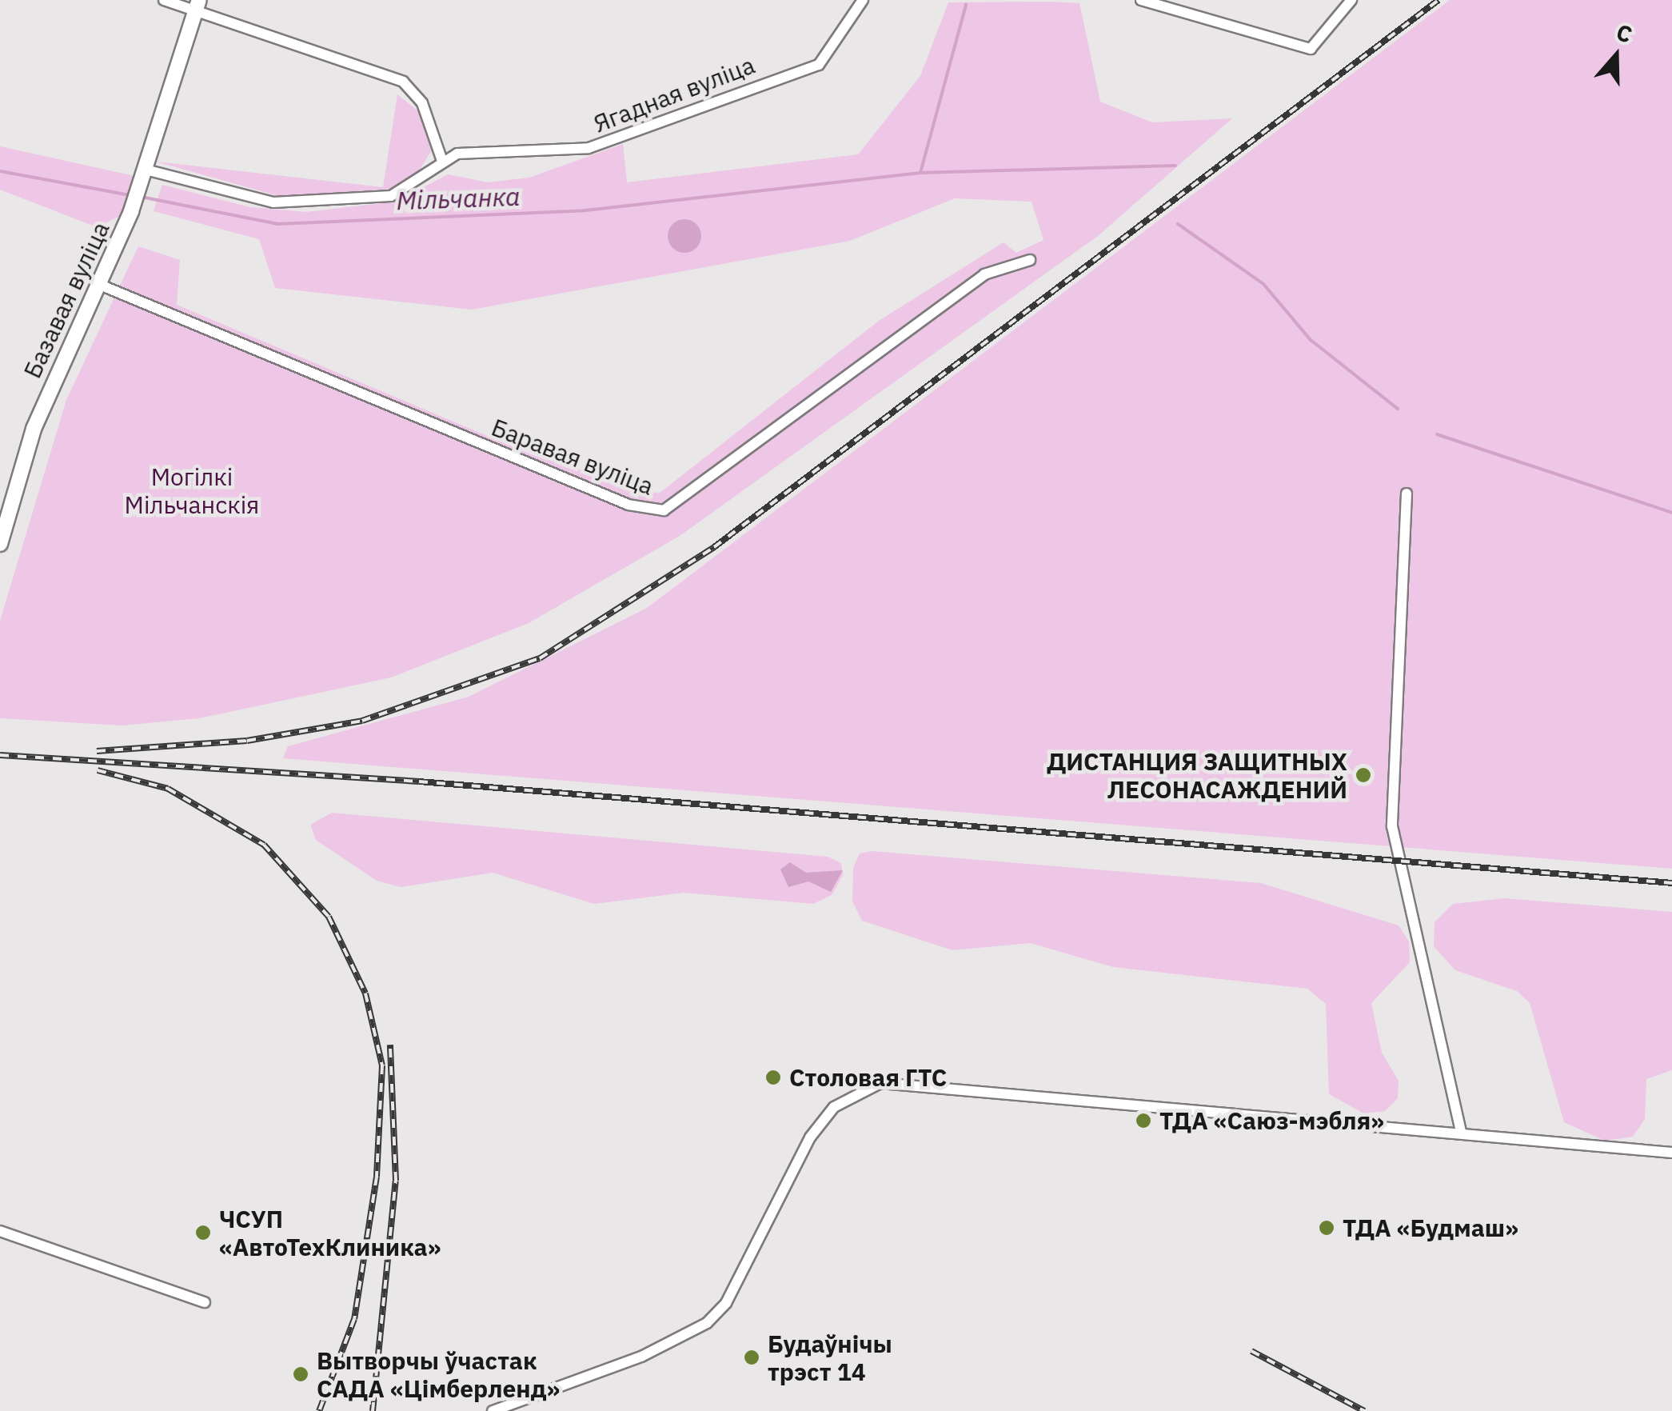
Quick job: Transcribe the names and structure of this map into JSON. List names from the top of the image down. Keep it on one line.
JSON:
{"streets":{"street":["Ягадная вуліца","Базавая вуліца","Баравая вуліца"]},"crossings":[["Ягадная вуліца","Базавая вуліца"],["Базавая вуліца","Баравая вуліца"]],"water":["Мільчанка"],"parks":["Могілкі Мільчанскія"],"places":["ДИСТАНЦИЯ ЗАЩИТНЫХ ЛЕСОНАСАЖДЕНИЙ","Столовая ГТС","ТДА «Саюз-мэбля»","ТДА «Будмаш»","ЧСУП «АвтоТехКлиника»","Будаўнічы трэст 14","Вытворчы ўчастак САДА «Цімберленд»"],"north":"top"}
